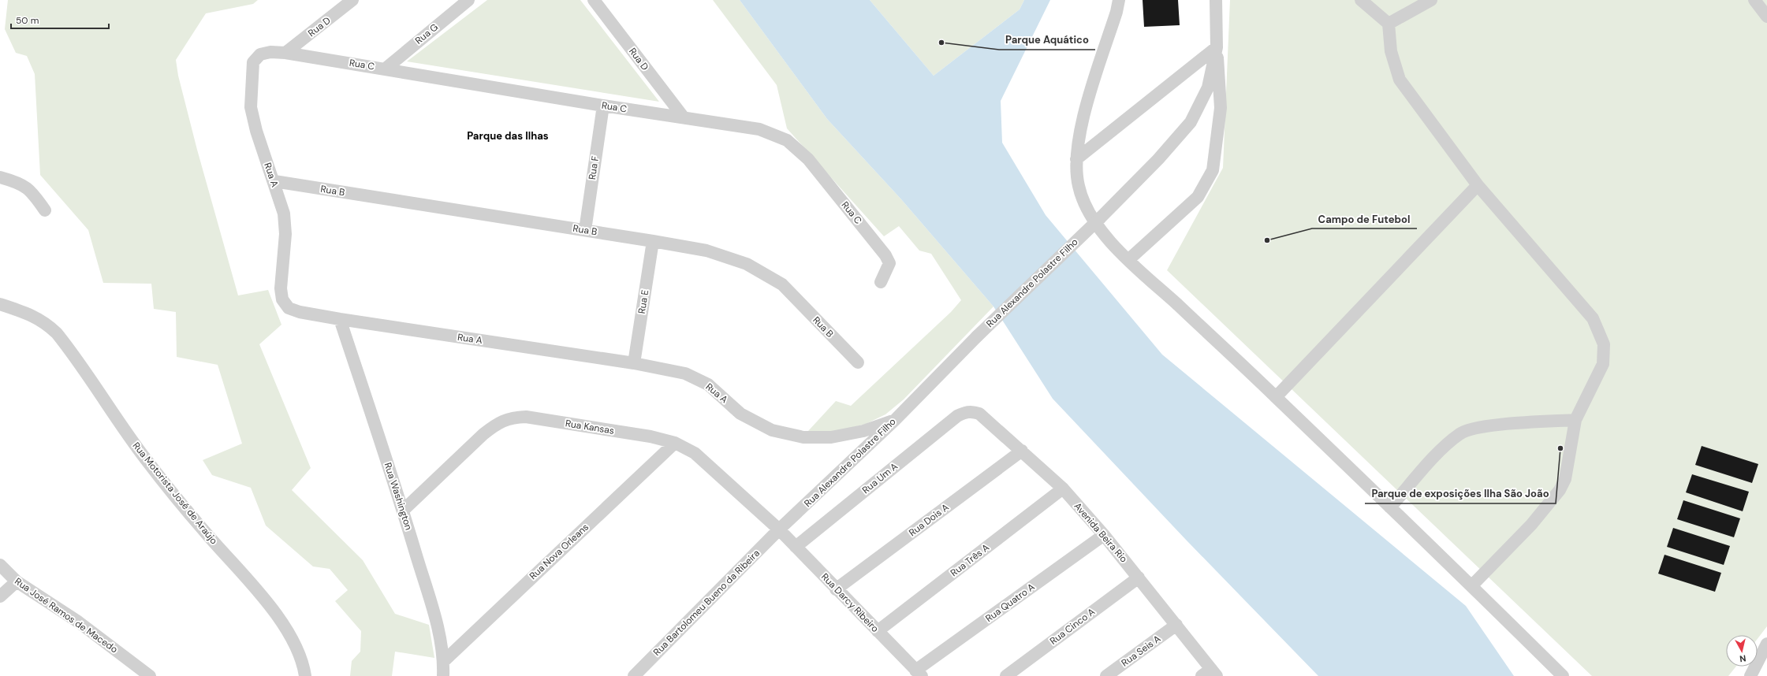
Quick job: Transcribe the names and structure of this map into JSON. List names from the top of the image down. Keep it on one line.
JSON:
{"streets":{"street":["Rua D","Rua G","Rua C","Rua F","Rua A","Rua B","Rua Alexandre Polastre Filho","Rua E","Rua Kansas","Rua Um A","Rua Motorista José de Araújo","Rua Washington","Rua Dois A","Avenida Beira Rio","Rua Nova Orleans","Rua Três A","Rua Bartolomeu Bueno da Ribeira","Rua Darcy Ribeiro","Rua Quatro A","Rua José Ramos de Macedo","Rua Cinco A","Rua Seis A"]},"crossings":[["Rua D","Rua C"],["Rua G","Rua C"],["Rua C","Rua F"],["Rua C","Rua A"],["Rua F","Rua B"],["Rua A","Rua B"],["Rua A","Rua Alexandre Polastre Filho"],["Rua A","Rua E"],["Rua A","Rua Washington"],["Rua B","Rua E"],["Rua Alexandre Polastre Filho","Rua Kansas"],["Rua Alexandre Polastre Filho","Rua Bartolomeu Bueno da Ribeira"],["Rua Alexandre Polastre Filho","Rua Darcy Ribeiro"],["Rua Kansas","Rua Washington"],["Rua Kansas","Rua Nova Orleans"],["Rua Kansas","Rua Bartolomeu Bueno da Ribeira"],["Rua Kansas","Rua Darcy Ribeiro"],["Rua Um A","Avenida Beira Rio"],["Rua Um A","Rua Darcy Ribeiro"],["Rua Washington","Rua Nova Orleans"],["Rua Dois A","Avenida Beira Rio"],["Rua Dois A","Rua Darcy Ribeiro"],["Avenida Beira Rio","Rua Três A"],["Avenida Beira Rio","Rua Quatro A"],["Avenida Beira Rio","Rua Cinco A"],["Avenida Beira Rio","Rua Seis A"],["Rua Três A","Rua Darcy Ribeiro"],["Rua Bartolomeu Bueno da Ribeira","Rua Darcy Ribeiro"],["Rua Darcy Ribeiro","Rua Quatro A"]],"districts":["Parque das Ilhas"],"places":["Parque Aquático","Campo de Futebol","Parque de exposições Ilha São João"],"scale_bar":"50 m","north":"bottom"}
